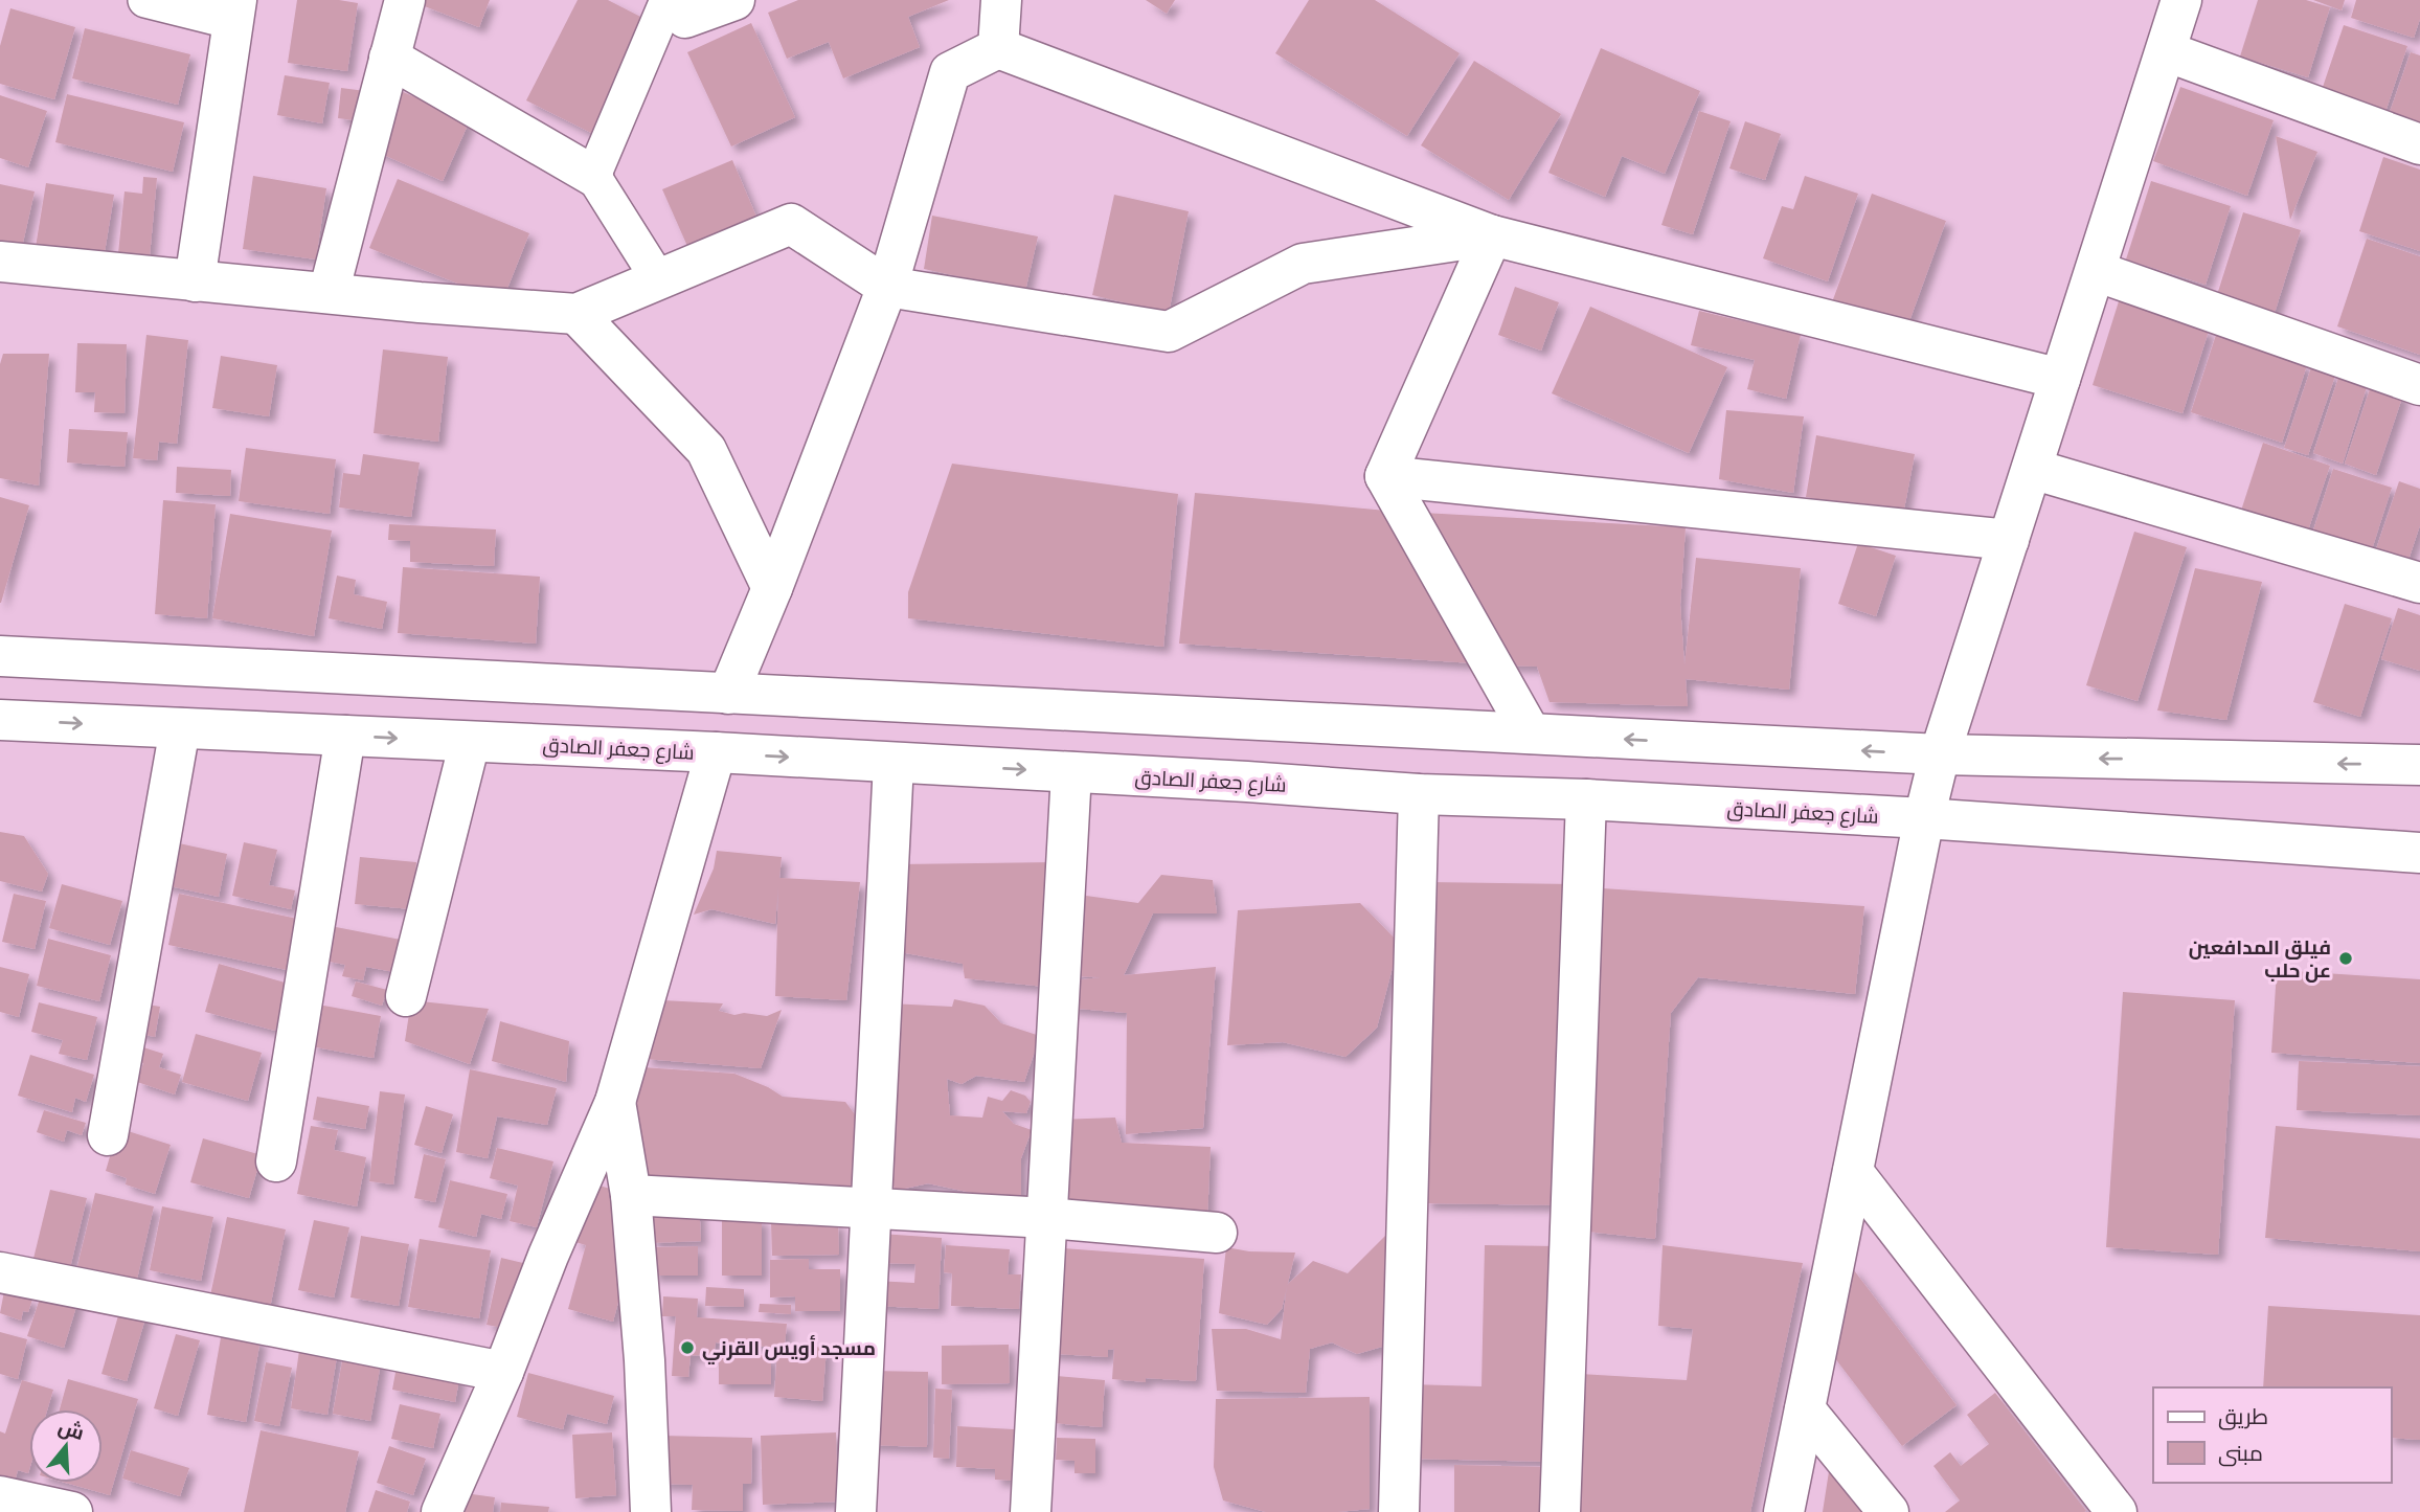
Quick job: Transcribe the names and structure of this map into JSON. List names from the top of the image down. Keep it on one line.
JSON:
{"streets":{"street":["شارع جعفر الصادق"]},"places":["فيلق المدافعين عن حلب","مسجد أويس القرني"],"legend":["طريق","مبنى"],"north":"top"}
